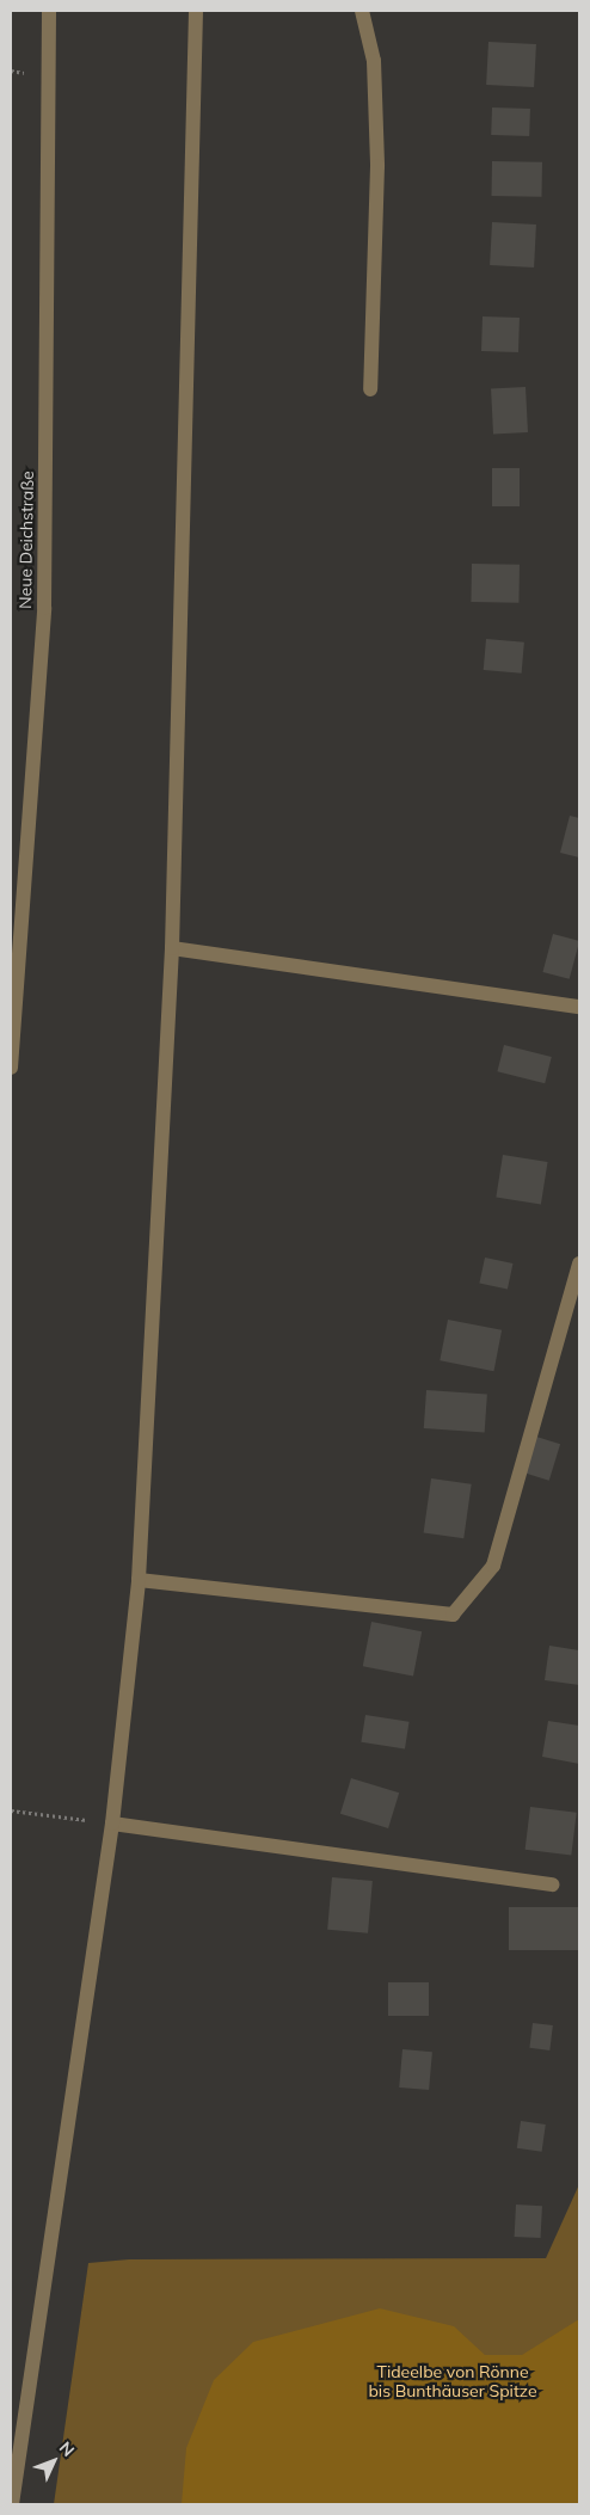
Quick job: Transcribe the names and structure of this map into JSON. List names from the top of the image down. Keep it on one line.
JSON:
{"streets":{"street":["Neue Deichstraße"]},"parks":["Tideelbe von Rönne bis Bunthäuser Spitze"],"north":"top right"}
